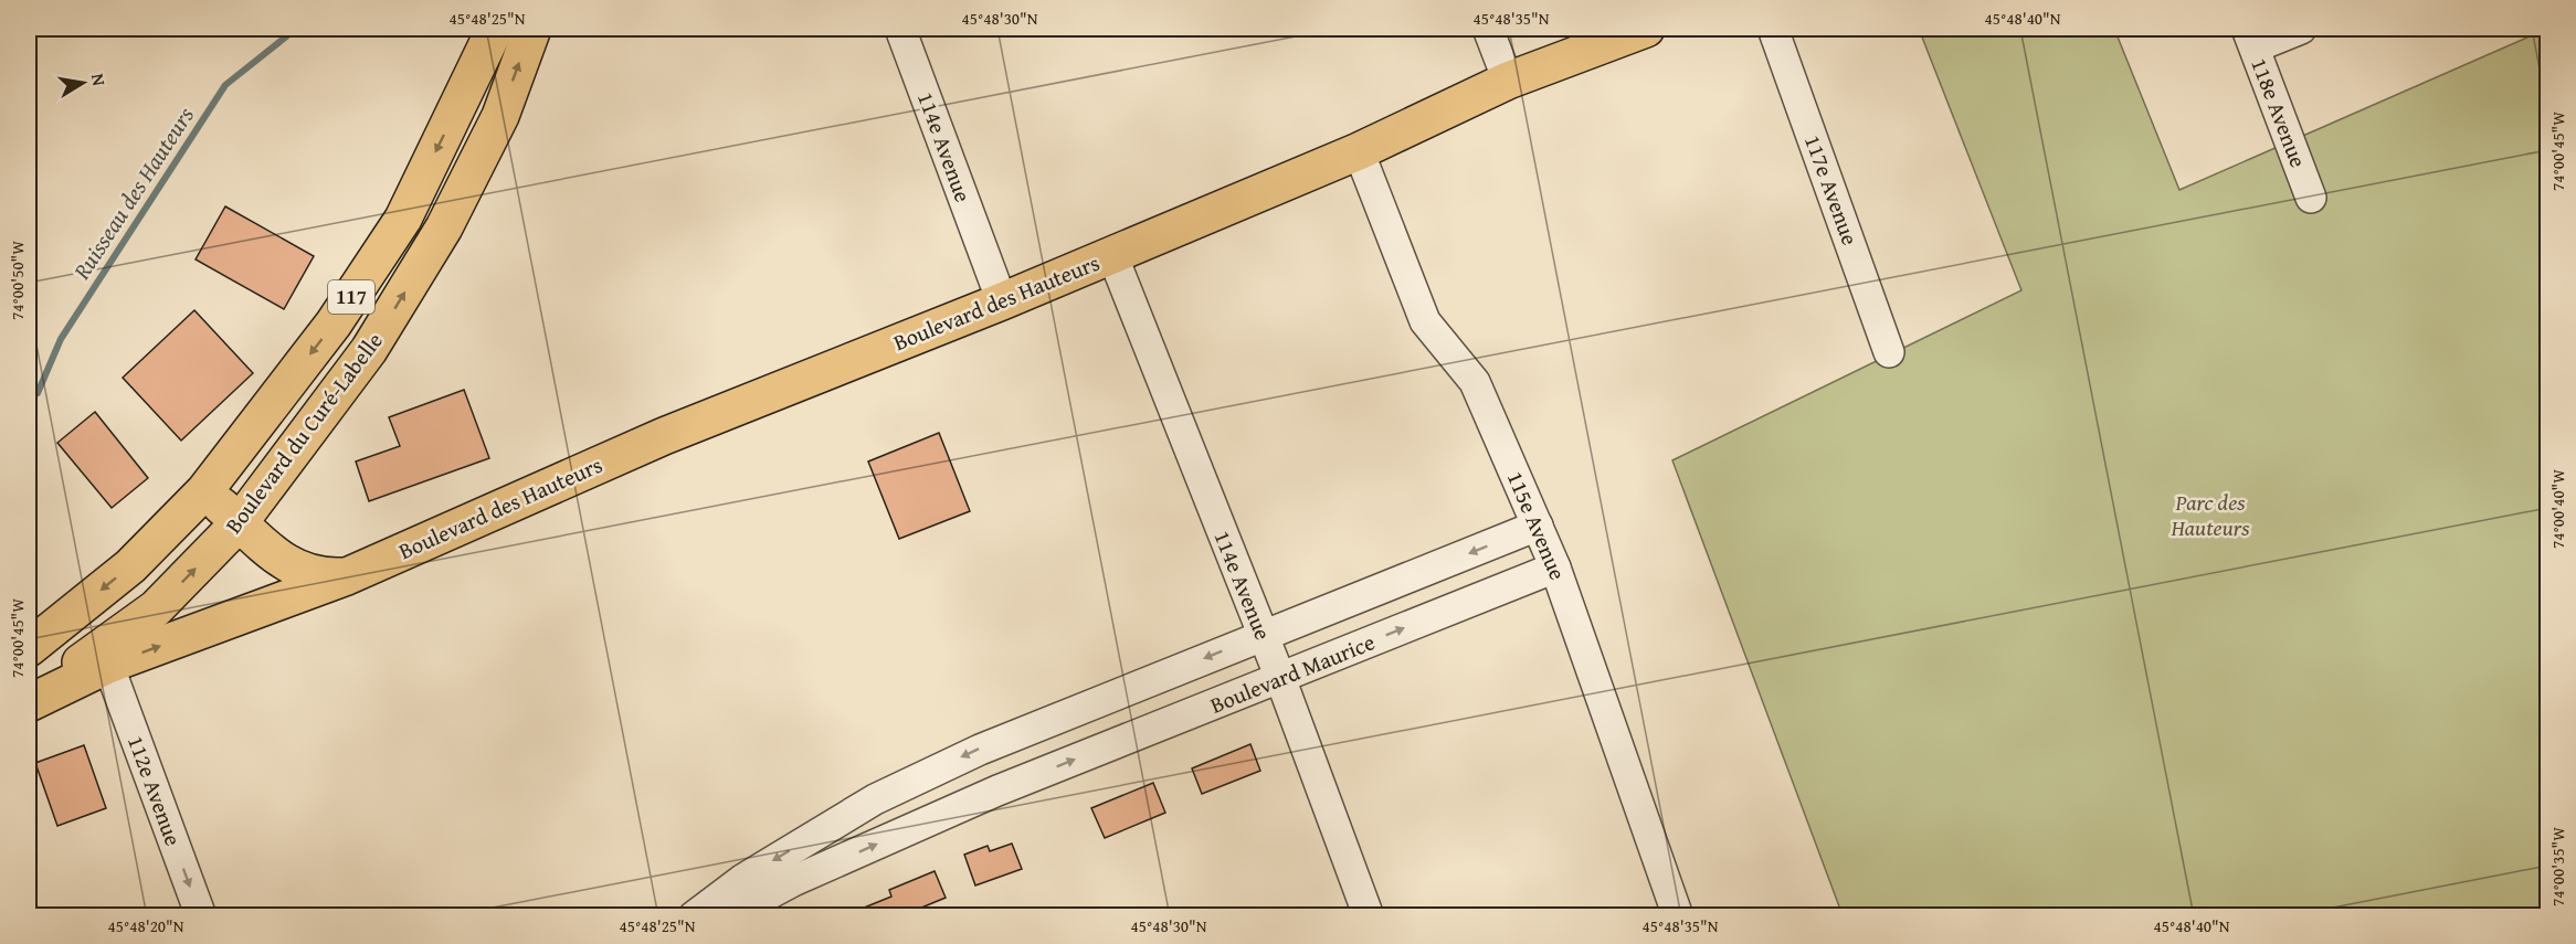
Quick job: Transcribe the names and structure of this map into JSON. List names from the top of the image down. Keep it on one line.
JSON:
{"streets":{"main road":["117","Boulevard des Hauteurs","Boulevard du Curé-Labelle"],"street":["118e Avenue","114e Avenue","117e Avenue","115e Avenue","Boulevard Maurice","112e Avenue"]},"crossings":[["114e Avenue","Boulevard des Hauteurs"],["114e Avenue","Boulevard Maurice"],["Boulevard des Hauteurs","Boulevard du Curé-Labelle"],["Boulevard des Hauteurs","115e Avenue"],["Boulevard des Hauteurs","112e Avenue"],["115e Avenue","Boulevard Maurice"]],"one_way":["112e Avenue"],"water":["Ruisseau des Hauteurs"],"parks":["Parc des Hauteurs"],"north":"right","coordinates":["45°48'25\"N","45°48'30\"N","45°48'35\"N","45°48'40\"N","74°00'45\"W","74°00'50\"W","74°00'40\"W","74°00'35\"W","45°48'20\"N"]}
